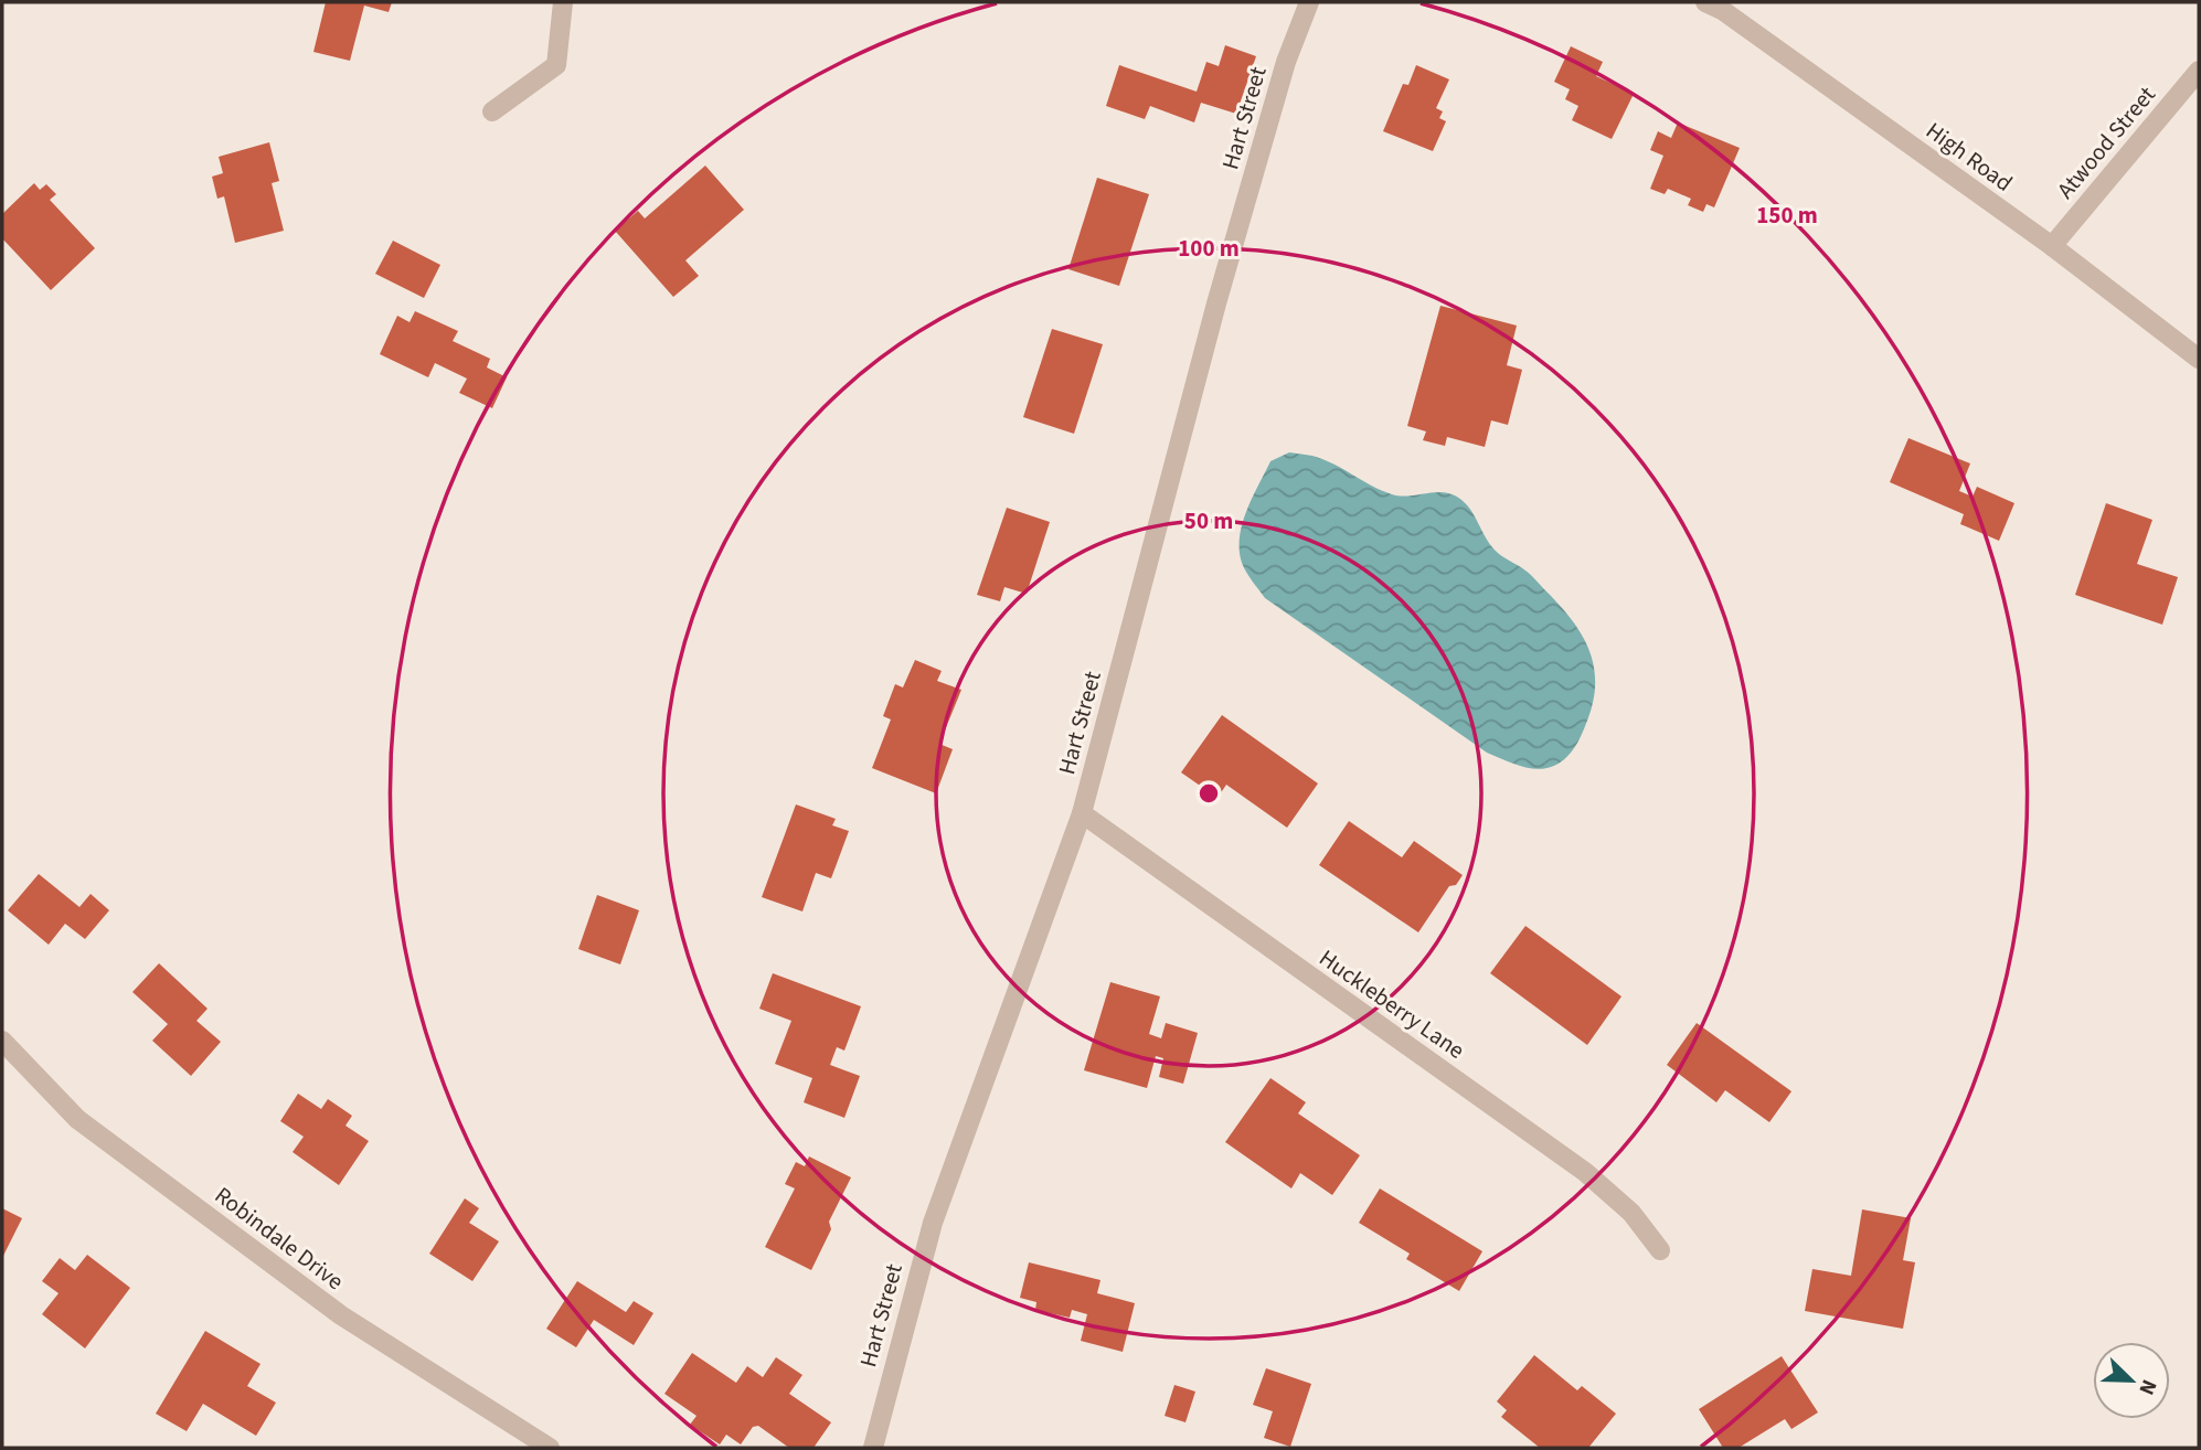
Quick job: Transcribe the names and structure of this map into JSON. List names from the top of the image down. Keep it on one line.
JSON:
{"streets":{"street":["Hart Street","Atwood Street","High Road","Huckleberry Lane","Robindale Drive"]},"crossings":[["Hart Street","Huckleberry Lane"],["Atwood Street","High Road"]],"north":"bottom right","rings":["150 m","100 m","50 m"]}
